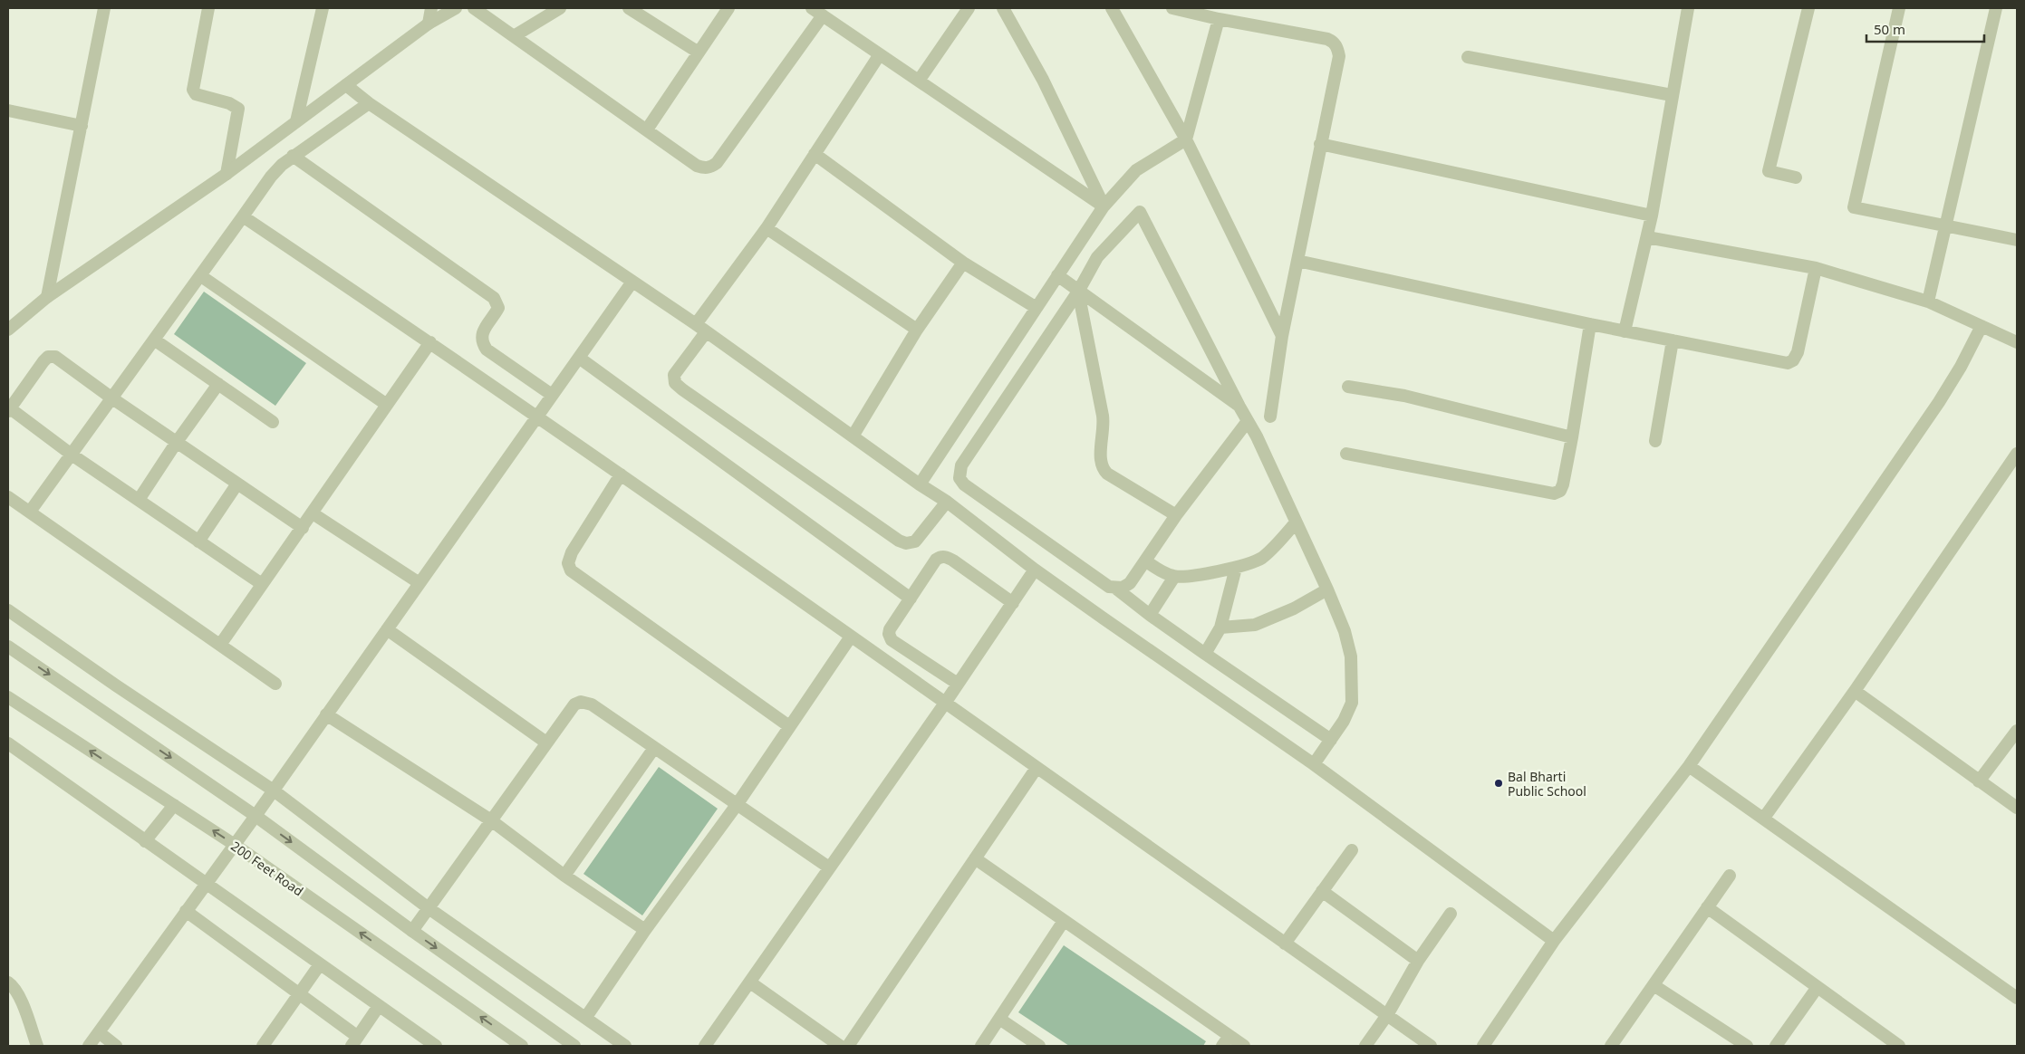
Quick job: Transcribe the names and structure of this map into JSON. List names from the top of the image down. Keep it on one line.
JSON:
{"streets":{"street":["200 Feet Road"]},"places":["Bal Bharti Public School"],"scale_bar":"50 m"}
